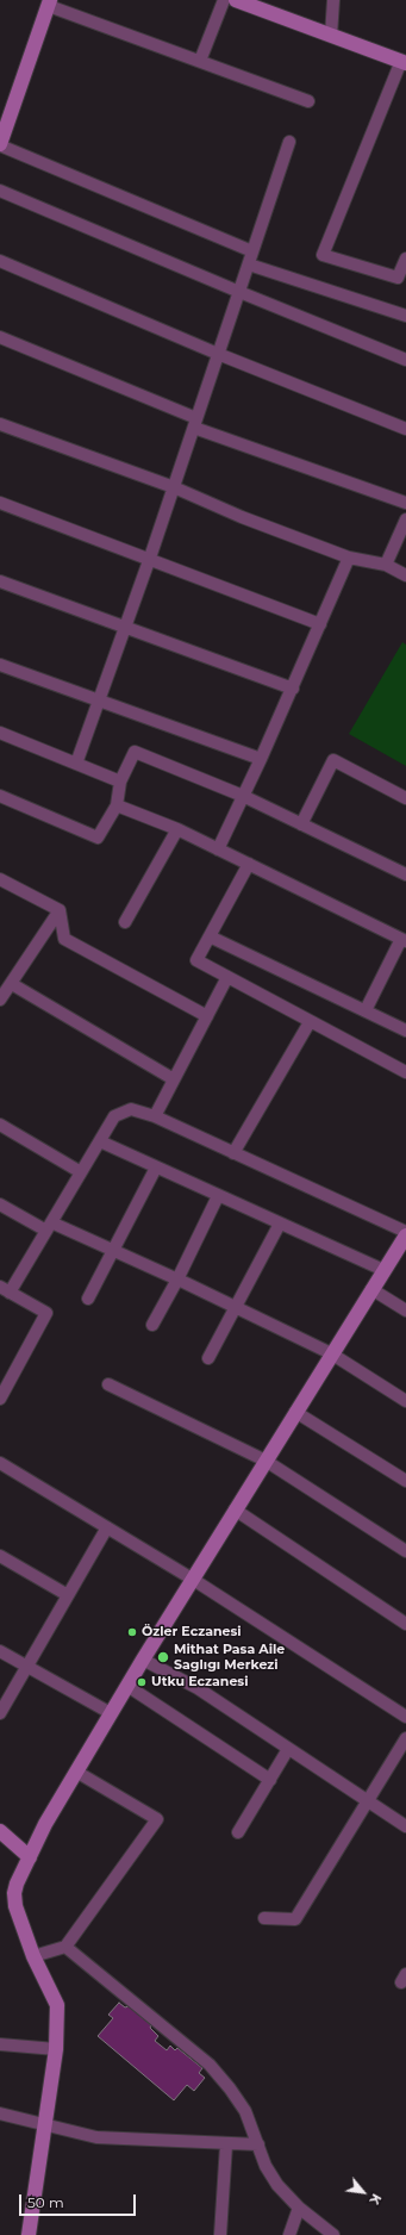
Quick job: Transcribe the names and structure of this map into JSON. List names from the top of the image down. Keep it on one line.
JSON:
{"places":["Özler Eczanesi","Mithat Pasa Aile Saglıgı Merkezi","Utku Eczanesi"],"scale_bar":"50 m","north":"bottom right"}
